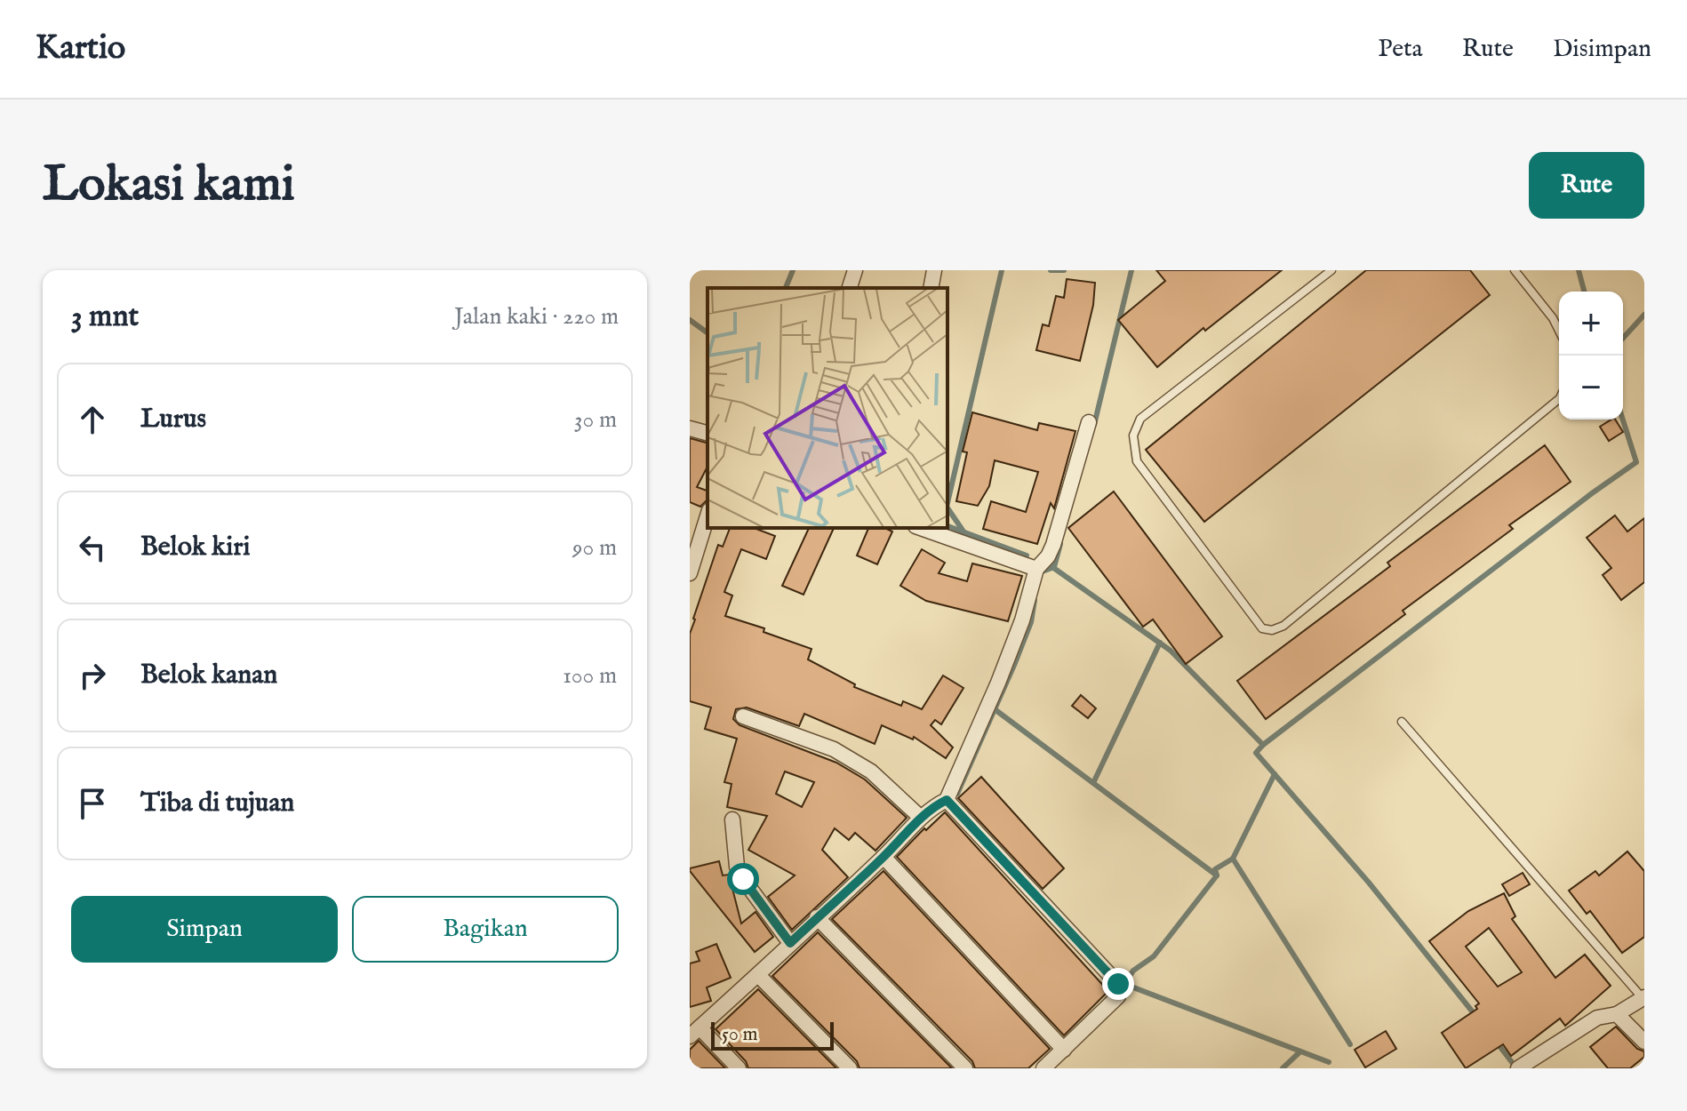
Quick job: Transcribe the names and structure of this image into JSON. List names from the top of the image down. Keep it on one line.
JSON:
{"scale_bar":"50 m","page":{"header":"Kartio","nav":["Peta","Rute","Disimpan"],"buttons":["Rute",["Simpan","Bagikan"]],"title":"Lokasi kami","heading":["3 mnt","Jalan kaki · 220 m"],"map_buttons":["+","−"],"list":[["Lurus","30 m"],["Belok kiri","90 m"],["Belok kanan","100 m"],"Tiba di tujuan"],"scale":"50 m"}}
